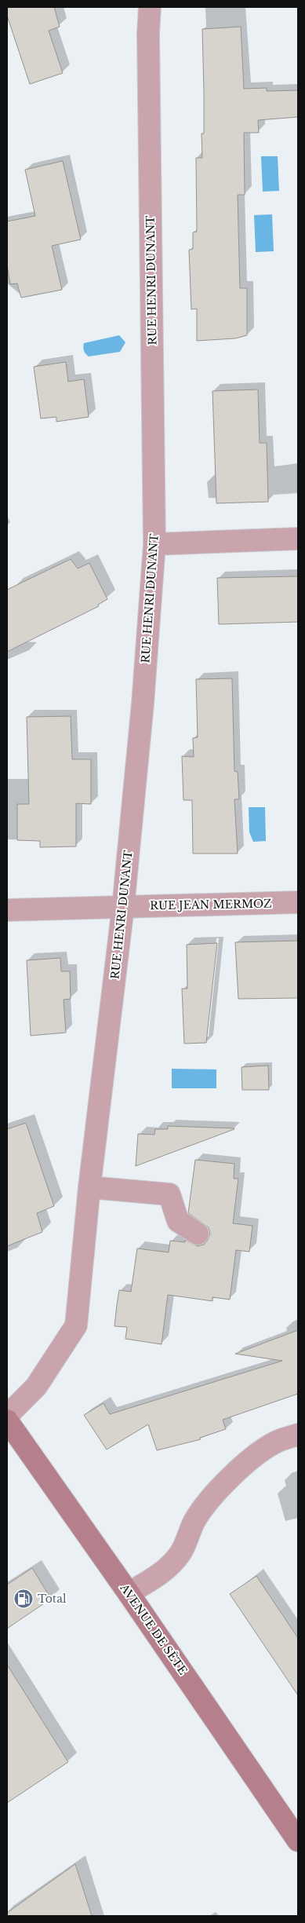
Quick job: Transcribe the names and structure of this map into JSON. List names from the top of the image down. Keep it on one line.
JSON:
{"streets":{"main road":["AVENUE DE SÈTE"],"street":["RUE HENRI DUNANT","RUE JEAN MERMOZ"]},"crossings":[["RUE HENRI DUNANT","RUE JEAN MERMOZ"]],"places":{"fuel station":["Total"]}}
